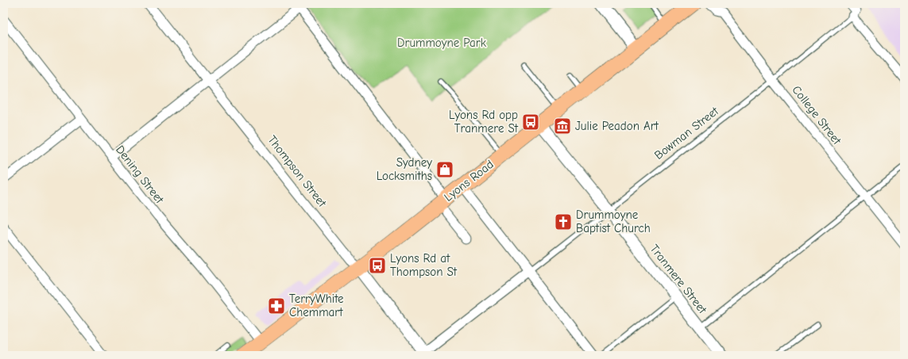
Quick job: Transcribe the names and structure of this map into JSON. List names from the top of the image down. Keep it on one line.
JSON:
{"streets":{"main road":["Lyons Road"],"street":["College Street","Bowman Street","Thompson Street","Dening Street","Tranmere Street"]},"crossings":[["College Street","Bowman Street"],["Bowman Street","Thompson Street"],["Bowman Street","Tranmere Street"],["Thompson Street","Lyons Road"],["Dening Street","Lyons Road"],["Lyons Road","Tranmere Street"]],"parks":["Drummoyne Park"],"places":{"bus stop":["Lyons Rd opp Tranmere St","Lyons Rd at Thompson St"],"museum":["Julie Peadon Art"],"shop":["Sydney Locksmiths"],"church":["Drummoyne Baptist Church"],"pharmacy":["TerryWhite Chemmart"]}}
